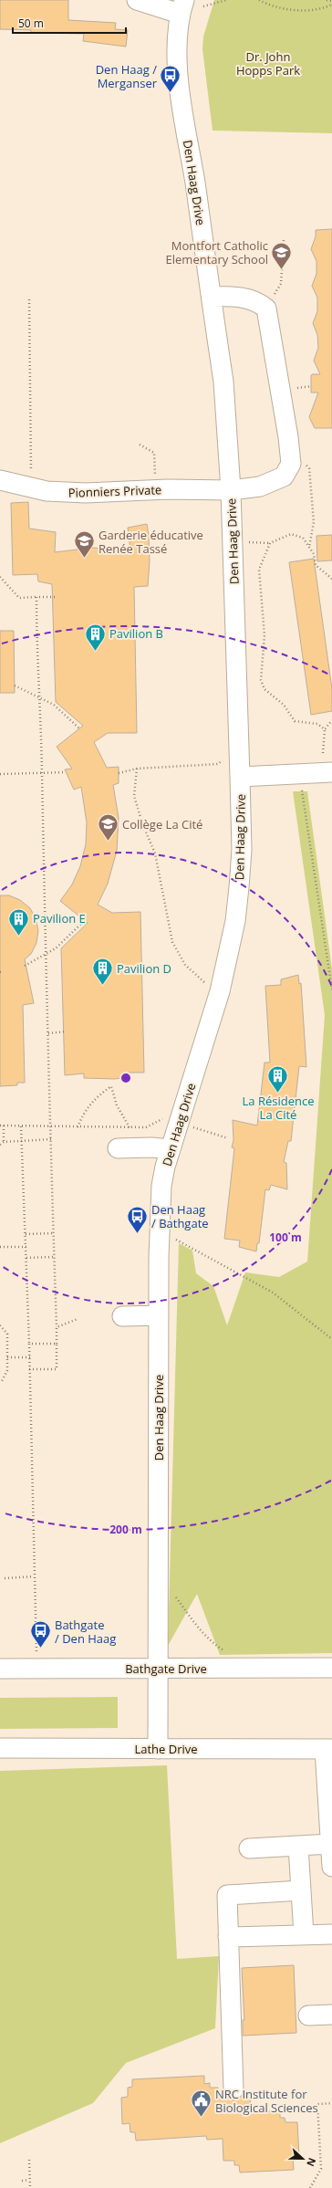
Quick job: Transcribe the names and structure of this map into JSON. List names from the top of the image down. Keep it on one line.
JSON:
{"streets":{"street":["Den Haag Drive","Pionniers Private","Bathgate Drive","Lathe Drive"]},"crossings":[["Den Haag Drive","Pionniers Private"],["Den Haag Drive","Bathgate Drive"],["Den Haag Drive","Lathe Drive"]],"parks":["Dr. John Hopps Park"],"places":{"bus stop":["Den Haag / Merganser","Den Haag / Bathgate","Bathgate / Den Haag"],"school or university":["Montfort Catholic Elementary School","Garderie éducative Renée Tassé","Collège La Cité"],"building":["Pavilion B","Pavilion E","Pavilion D","La Résidence La Cité"],"public building":["NRC Institute for Biological Sciences"]},"scale_bar":"50 m","north":"right","rings":["100 m","200 m"]}
